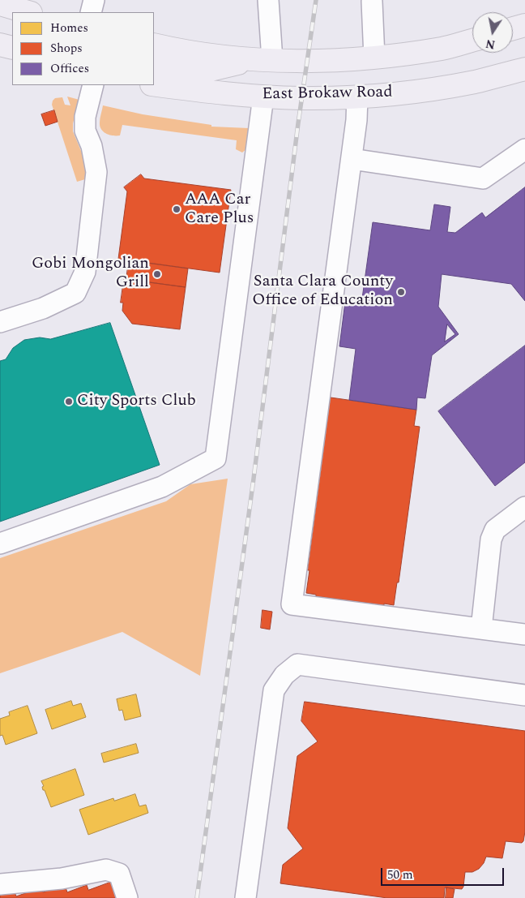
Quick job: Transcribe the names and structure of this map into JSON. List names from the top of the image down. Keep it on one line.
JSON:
{"streets":{"main road":["East Brokaw Road"]},"places":["AAA Car Care Plus","Gobi Mongolian Grill","Santa Clara County Office of Education","City Sports Club"],"legend":["Homes","Shops","Offices"],"scale_bar":"50 m","north":"bottom"}
